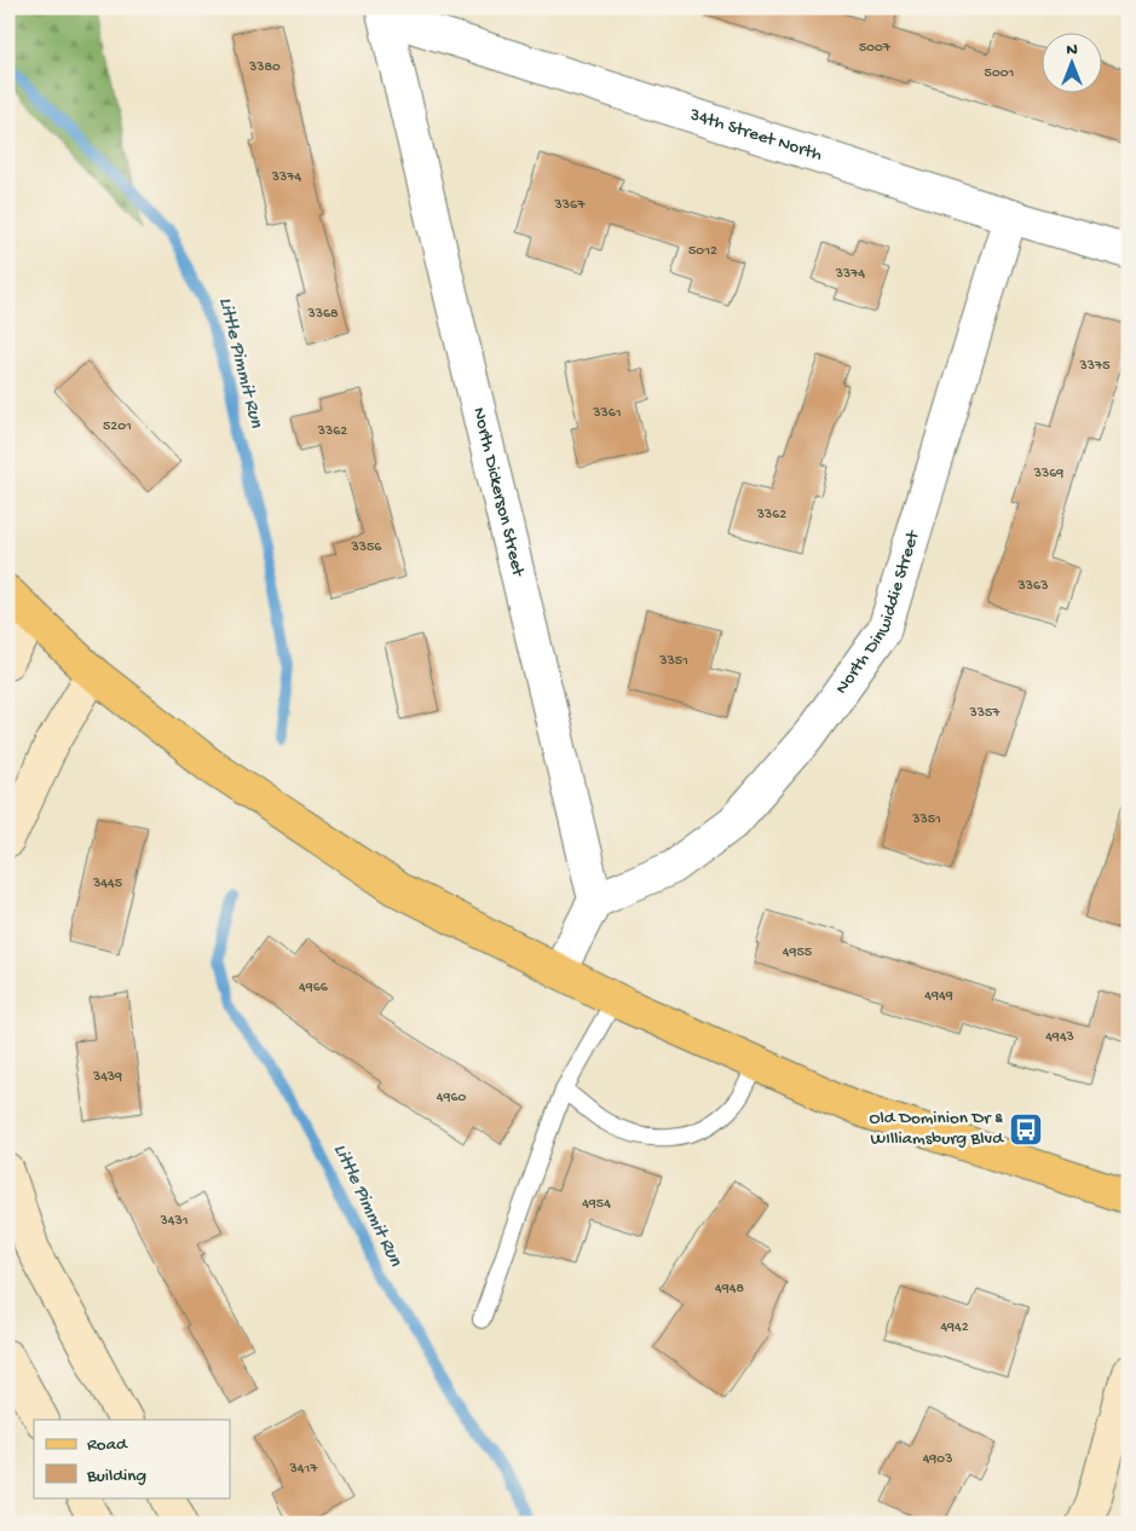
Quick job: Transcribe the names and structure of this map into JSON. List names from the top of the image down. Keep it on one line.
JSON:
{"streets":{"street":["34th Street North","North Dickerson Street","North Dinwiddie Street"]},"crossings":[["34th Street North","North Dickerson Street"],["34th Street North","North Dinwiddie Street"],["North Dickerson Street","North Dinwiddie Street"]],"water":["Little Pimmit Run"],"places":{"bus stop":["Old Dominion Dr & WIlliamsburg Blvd"]},"house_numbers":["5007","3380","5001","3374","3367","5012","3374","3368","3375","3361","5201","3362","3369","3362","3356","3363","3351","3357","3351","3445","4955","4966","4949","4943","3439","4960","4954","3431","4948","4942","4903","3417"],"legend":["Road","Building"],"north":"top"}
